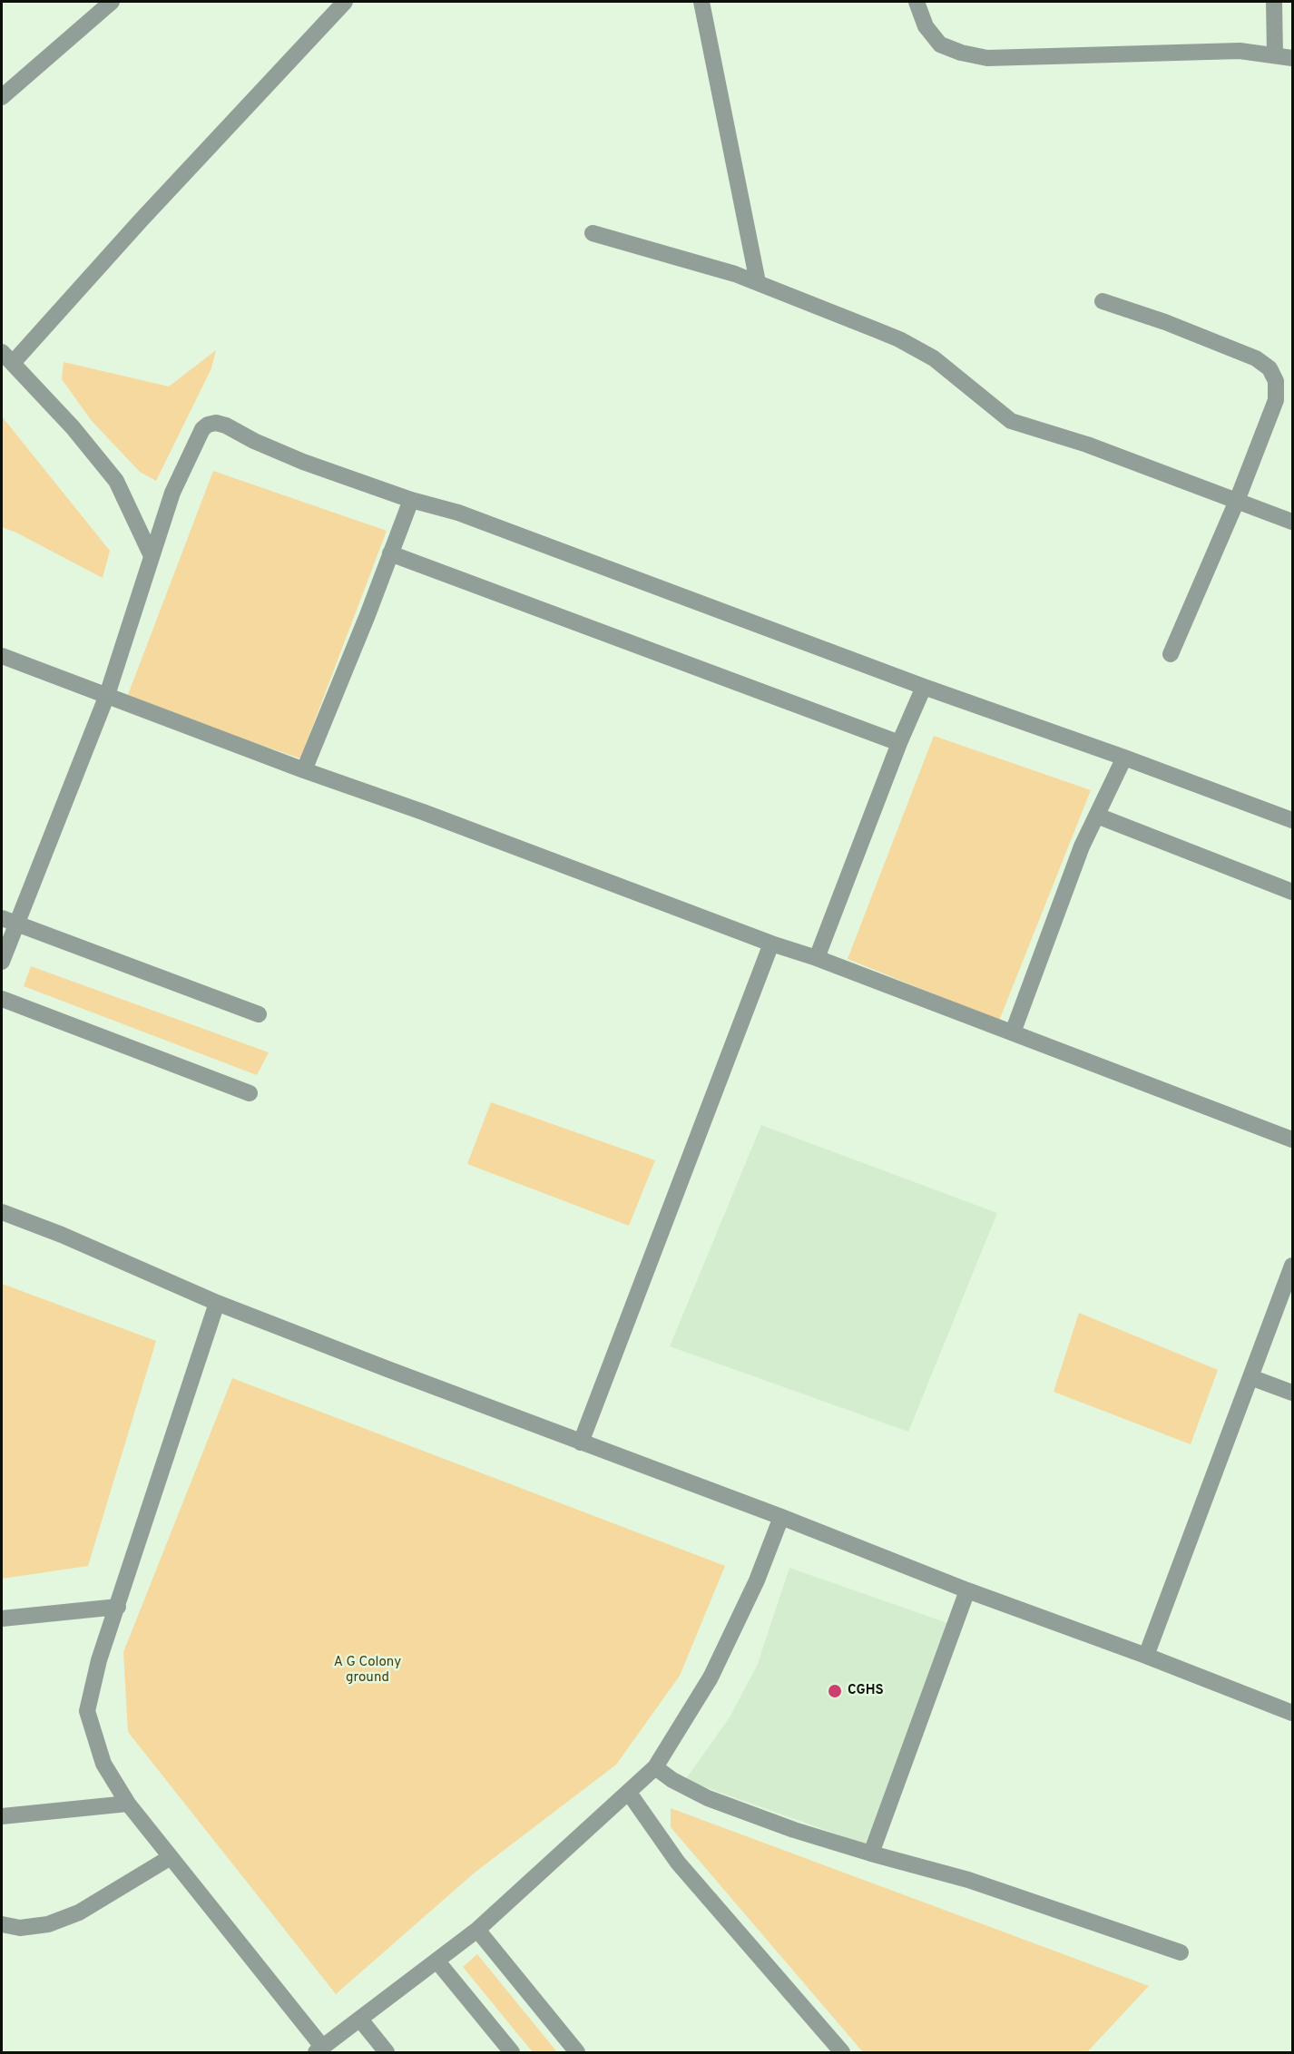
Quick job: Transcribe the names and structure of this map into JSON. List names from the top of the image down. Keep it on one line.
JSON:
{"parks":["A G Colony ground"],"places":["CGHS"]}
